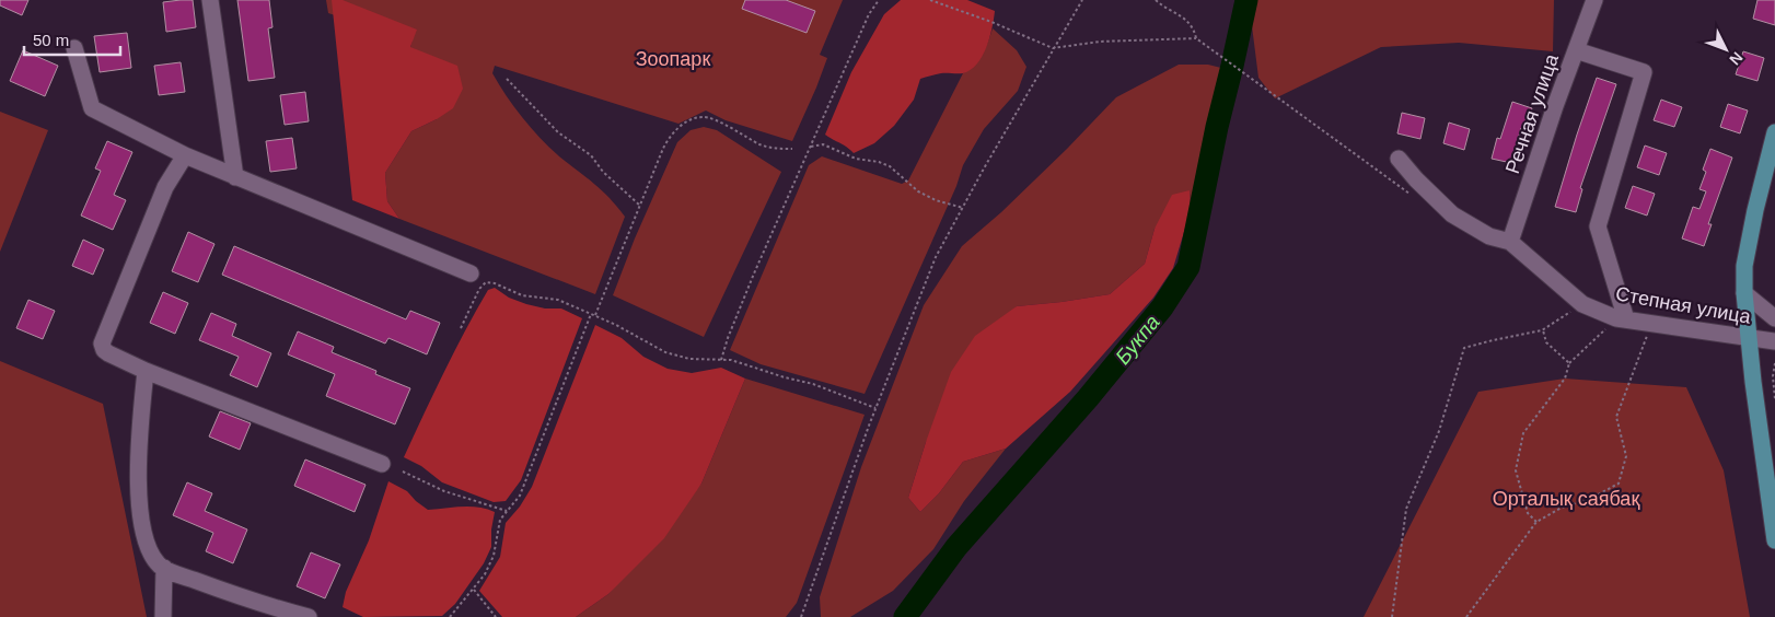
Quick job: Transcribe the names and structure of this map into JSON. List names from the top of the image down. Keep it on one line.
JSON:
{"streets":{"street":["Речная улица","Степная улица"]},"crossings":[["Речная улица","Степная улица"]],"water":["Букпа"],"parks":["Зоопарк","Орталық саябақ"],"scale_bar":"50 m","north":"bottom right"}
